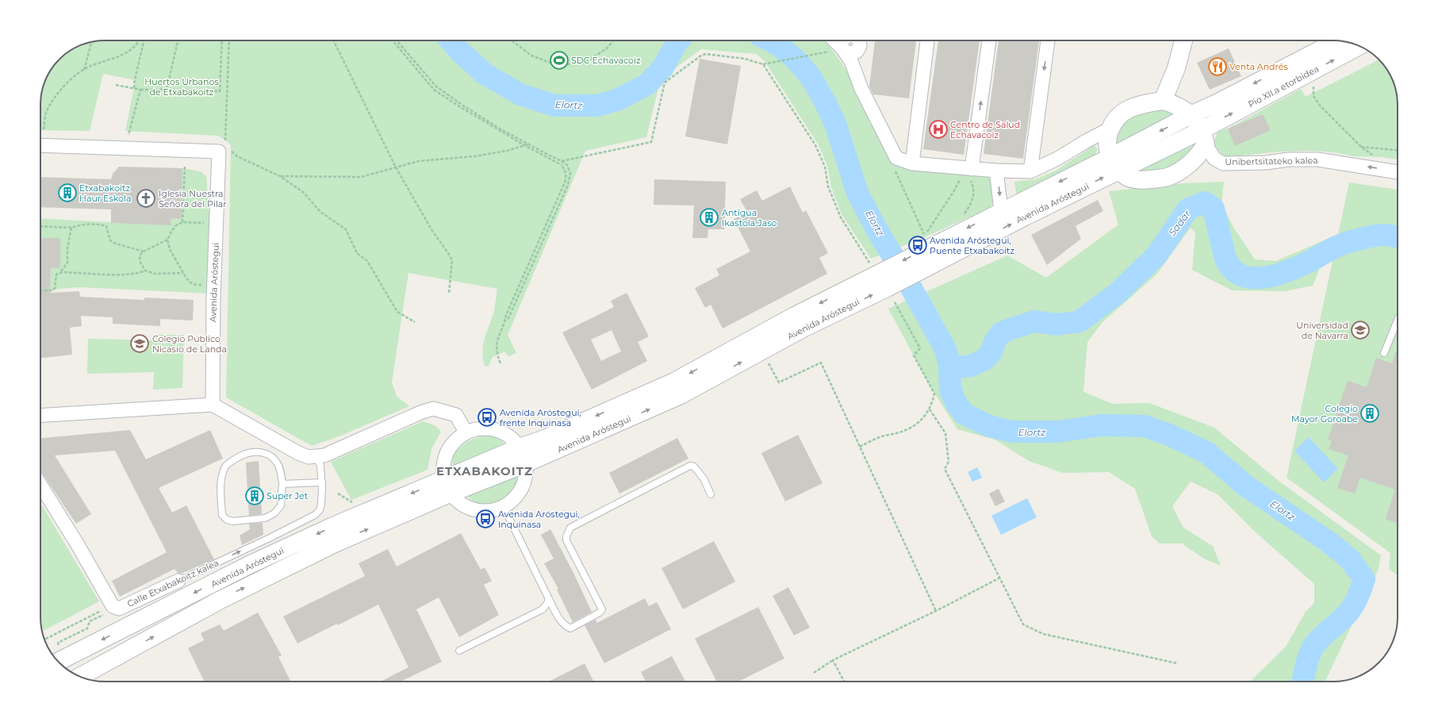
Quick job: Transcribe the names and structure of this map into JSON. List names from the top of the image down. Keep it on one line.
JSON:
{"streets":{"main road":["Pio XII.a etorbidea","Avenida Aróstegui"],"street":["Unibertsitateko kalea","Calle Etxabakoitz kalea"]},"crossings":[["Pio XII.a etorbidea","Unibertsitateko kalea"],["Pio XII.a etorbidea","Avenida Aróstegui"],["Unibertsitateko kalea","Avenida Aróstegui"]],"one_way":["Unibertsitateko kalea","Calle Etxabakoitz kalea"],"districts":["ETXABAKOITZ"],"water":["Elortz","Sadar"],"parks":["Huertos Urbanos de Etxabakoitz"],"places":{"sports":["SDC Echavacoiz"],"restaurant":["Venta Andrés"],"hospital":["Centro de Salud Echavacoiz"],"building":["Etxabakoitz Haur Eskola","Antigua Ikastola Jaso","Colegio Mayor Goroabe","Super Jet"],"church":["Iglesia Nuestra Señora del Pilar"],"bus stop":["Avenida Aróstegui, Puente Etxabakoitz","Avenida Aróstegui, frente Inquinasa","Avenida Aróstegui, Inquinasa"],"school or university":["Universidad de Navarra","Colegio Público Nicasio de Landa"]}}
